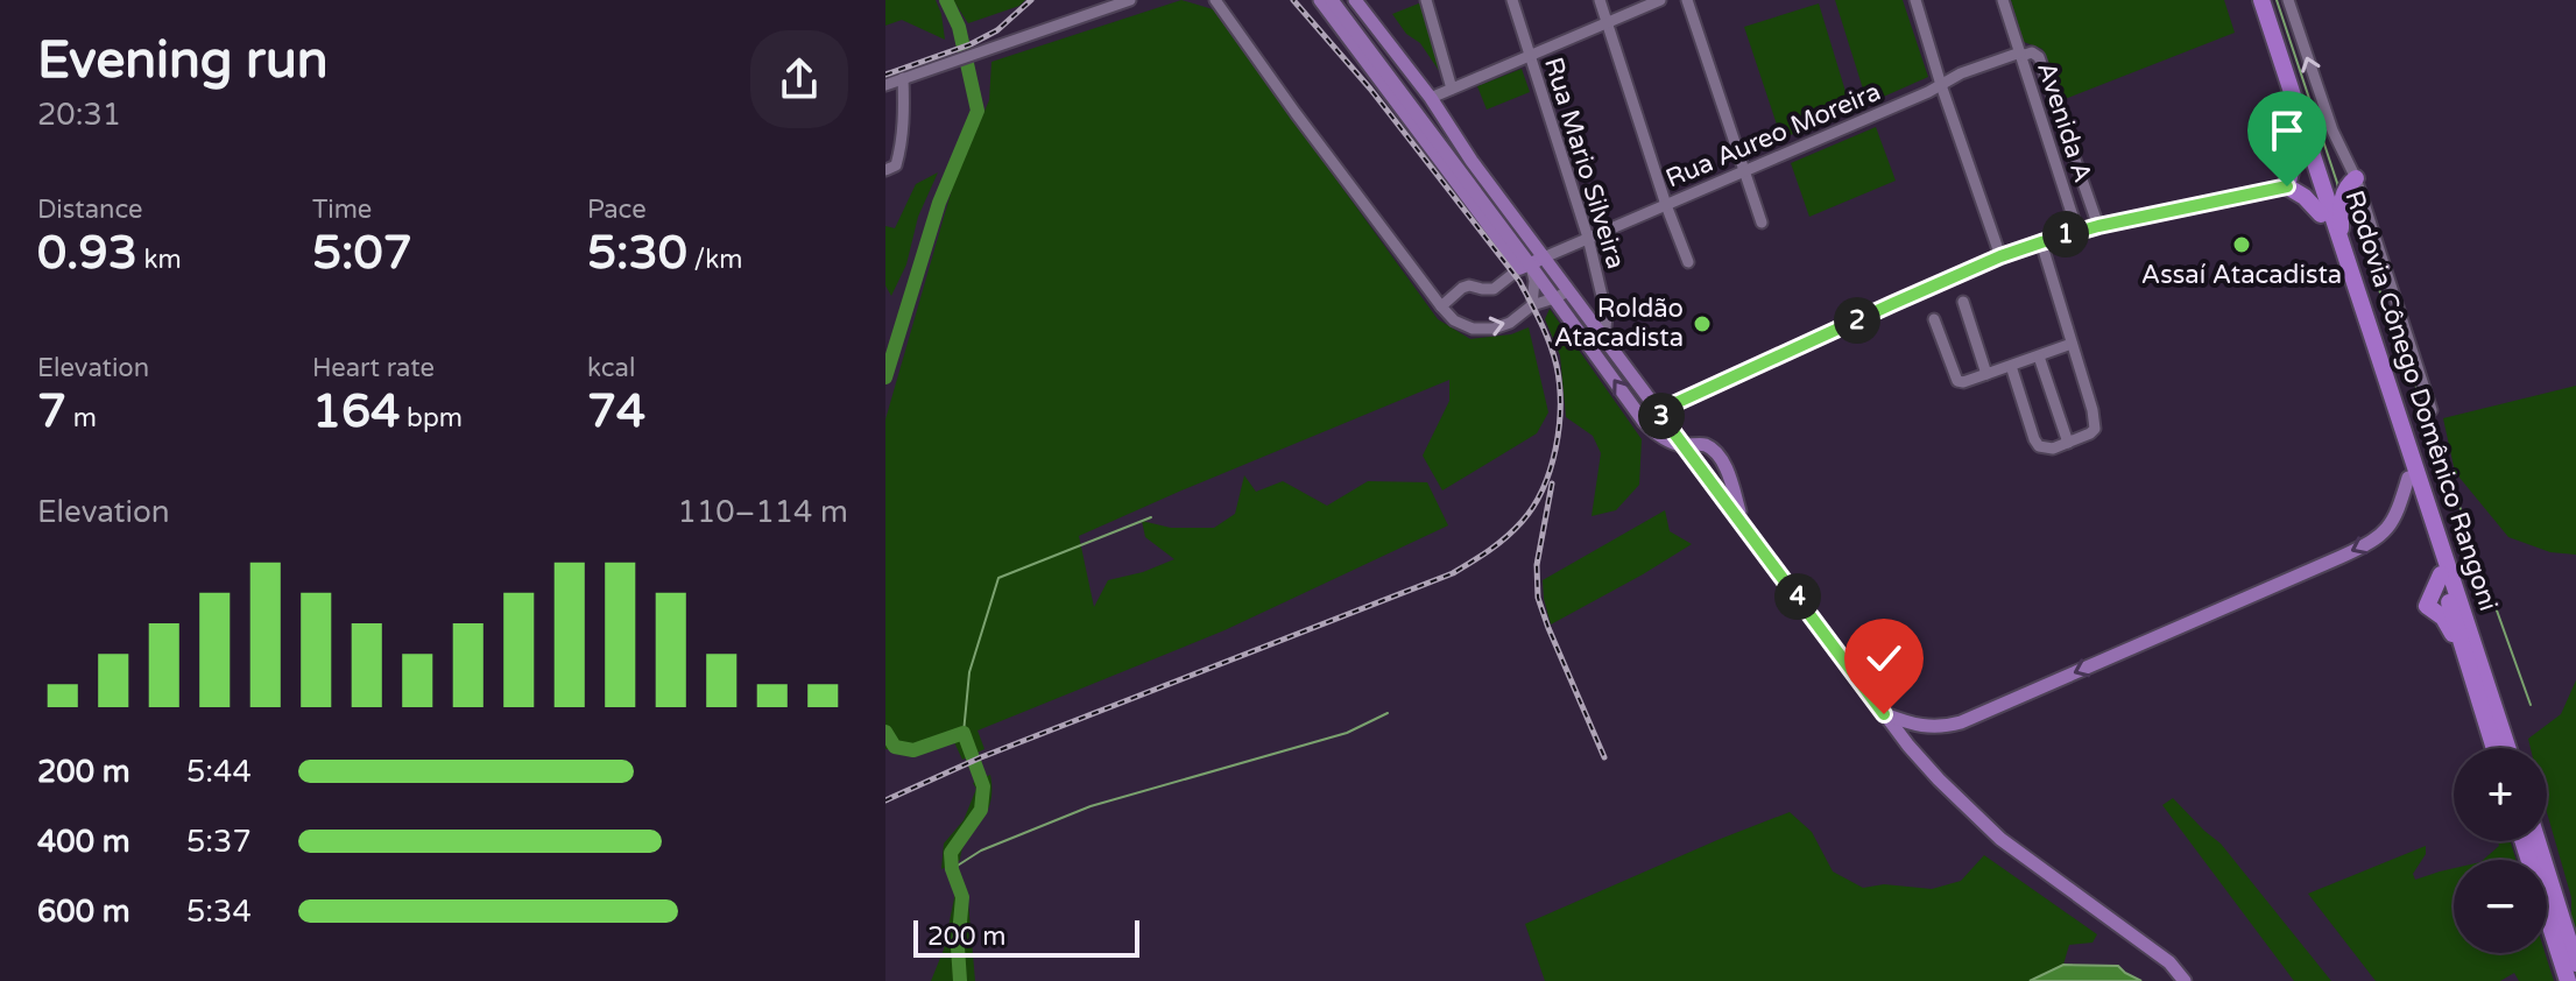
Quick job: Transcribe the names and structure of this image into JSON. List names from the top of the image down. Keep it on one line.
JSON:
{"streets":{"highway":["Rodovia Cônego Domênico Rangoni"],"street":["Avenida A","Rua Aureo Moreira","Rua Mario Silveira"]},"crossings":[["Avenida A","Rua Aureo Moreira"],["Rua Aureo Moreira","Rua Mario Silveira"]],"places":["Assaí Atacadista","Roldão Atacadista"],"scale_bar":"200 m","page":{"heading":["Evening run","20:31"],"stats":[["Distance","0.93 km"],["Time","5:07"],["Pace","5:30 /km"],["Elevation","7 m"],["Heart rate","164 bpm"],["kcal","74"]],"pins":["1","2","3","4"],"chart":["Elevation","110–114 m"],"list":[{"name":"200 m","note":"5:44"},{"name":"400 m","note":"5:37"},{"name":"600 m","note":"5:34"}],"map_buttons":["+","−"],"scale":"200 m"}}
